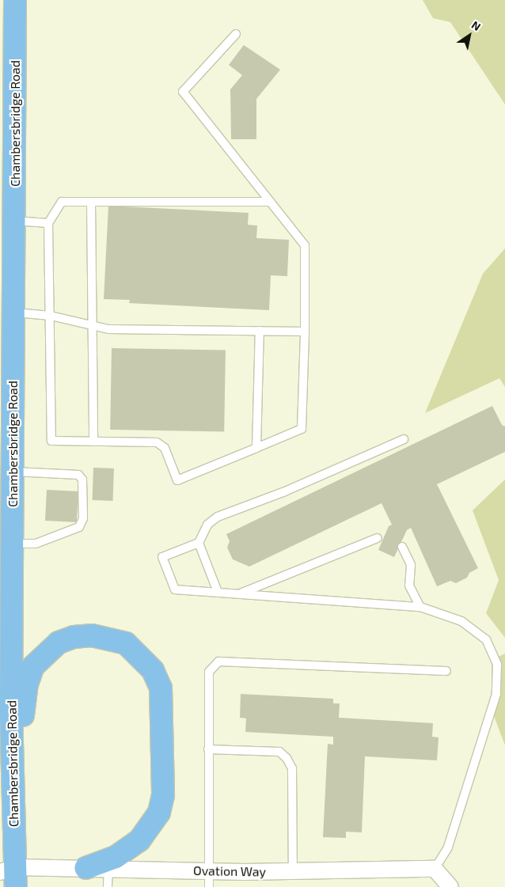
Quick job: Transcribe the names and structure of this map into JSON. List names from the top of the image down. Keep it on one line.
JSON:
{"streets":{"main road":["Chambersbridge Road"],"street":["Ovation Way"]},"crossings":[["Chambersbridge Road","Ovation Way"]],"north":"top right"}
